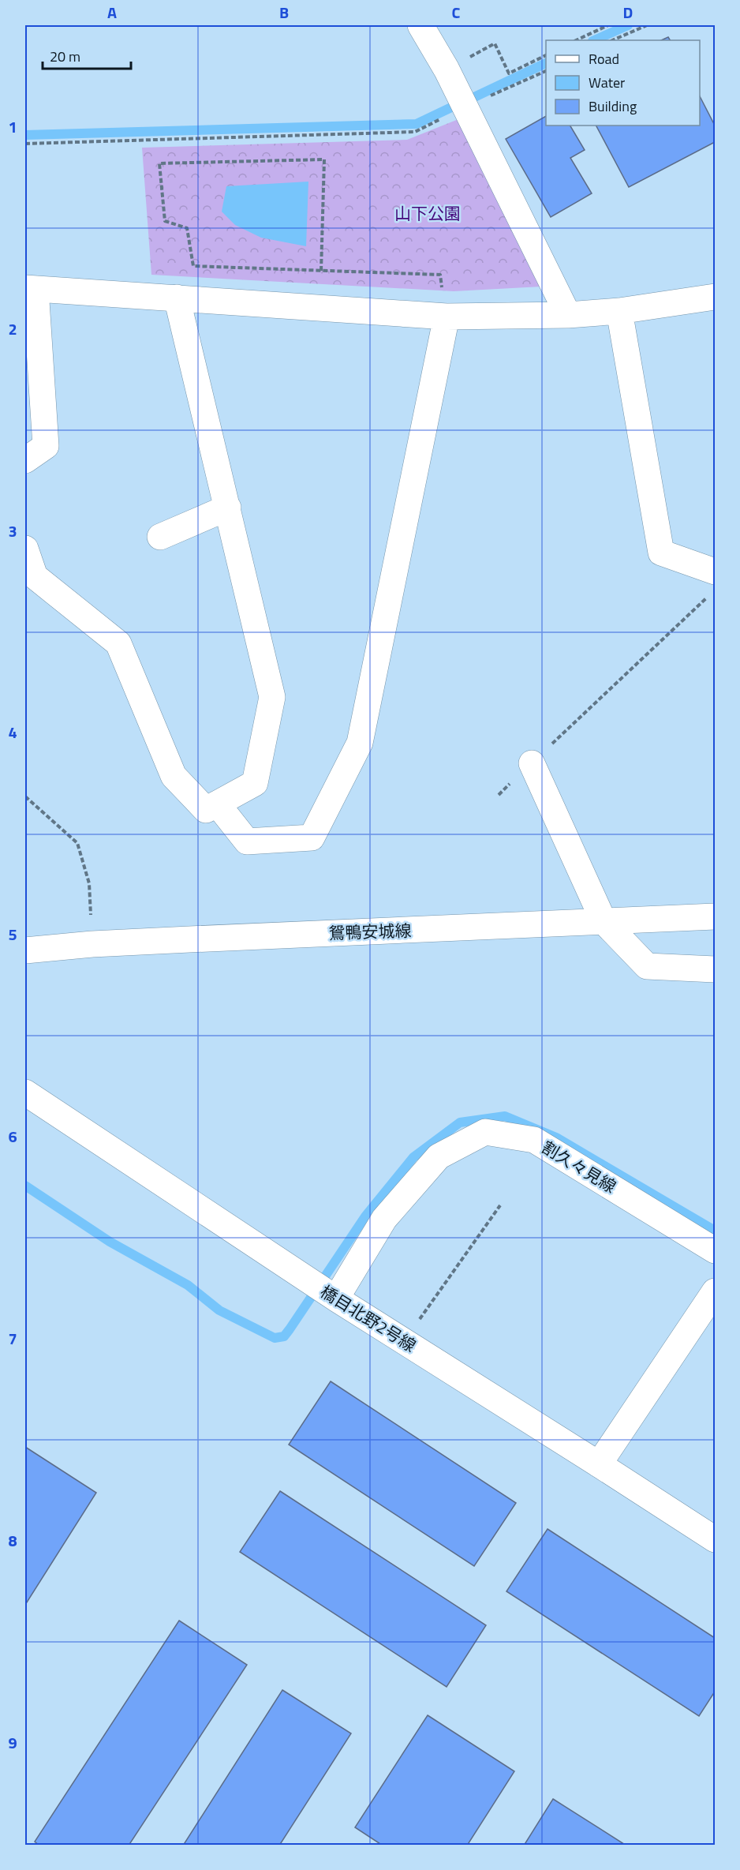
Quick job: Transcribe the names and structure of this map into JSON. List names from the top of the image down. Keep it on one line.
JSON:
{"streets":{"street":["鴛鴨安城線","割久々見線","橋目北野2号線"]},"crossings":[["割久々見線","橋目北野2号線"]],"parks":["山下公園"],"legend":["Road","Water","Building"],"scale_bar":"20 m","grid":{"columns":["A","B","C","D"],"rows":["1","2","3","4","5","6","7","8","9"]}}
